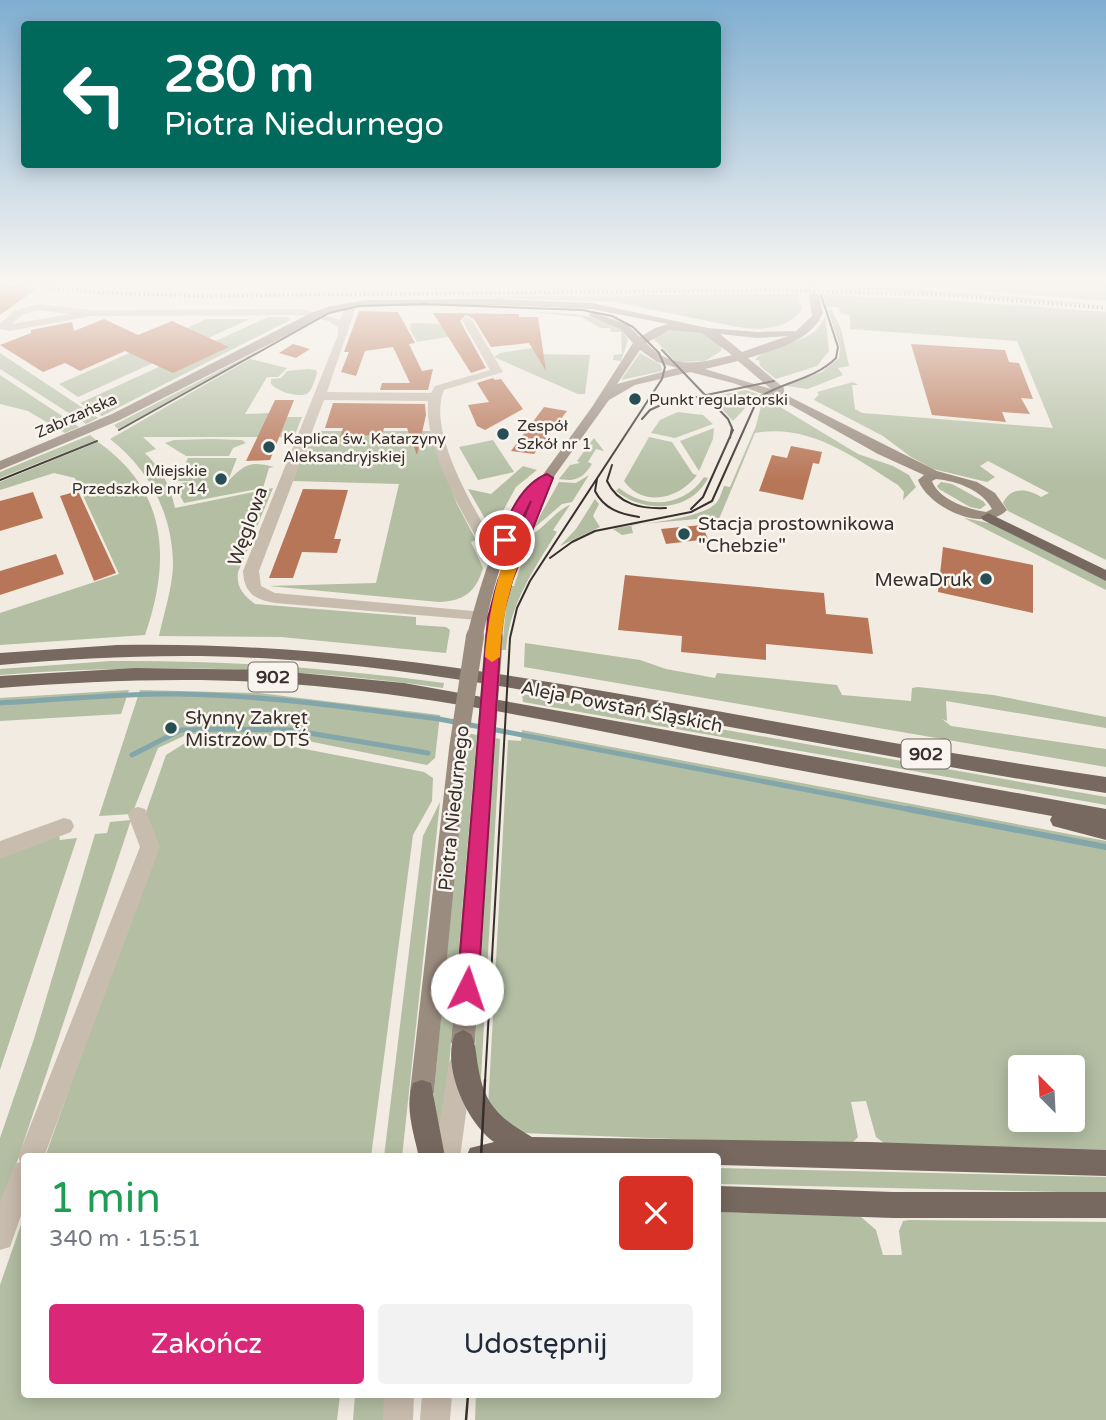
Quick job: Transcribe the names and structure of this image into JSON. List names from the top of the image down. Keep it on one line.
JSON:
{"streets":{"main road":["Zabrzańska","902","Aleja Powstań Śląskich","Piotra Niedurnego"],"street":["Węglowa"]},"crossings":[["Węglowa","Piotra Niedurnego"]],"places":["Punkt regulatorski","Zespół Szkół nr 1","Kaplica św. Katarzyny Aleksandryjskiej","Miejskie Przedszkole nr 14","Stacja prostownikowa \"Chebzie\"","MewaDruk","Słynny Zakręt Mistrzów DTŚ"],"north":"top left","page":{"turn":["280 m","Piotra Niedurnego"],"heading":["1 min","340 m · 15:51"],"buttons":["Zakończ","Udostępnij"]}}
